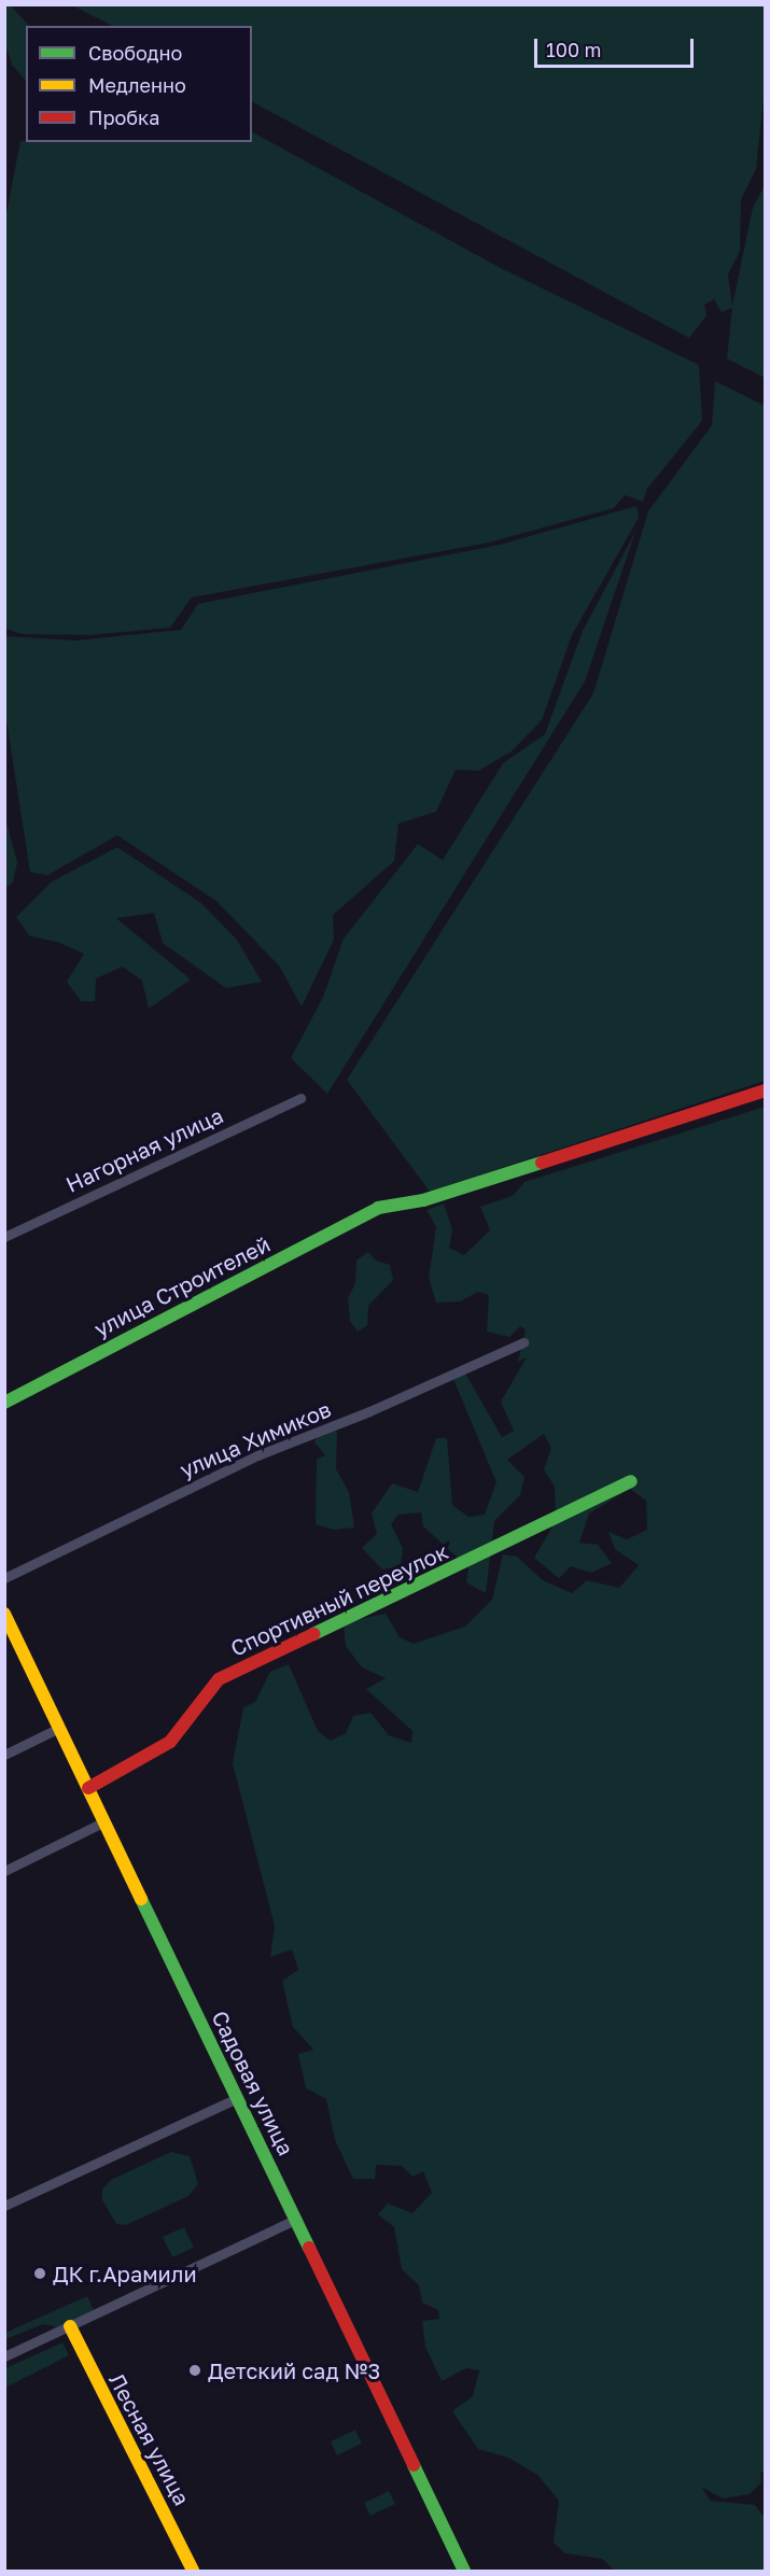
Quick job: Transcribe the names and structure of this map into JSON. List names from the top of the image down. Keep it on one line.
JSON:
{"streets":{"street":["Нагорная улица","улица Строителей","улица Химиков","Спортивный переулок","Садовая улица","Лесная улица"]},"crossings":[["Спортивный переулок","Садовая улица"]],"places":["ДК г.Арамили","Детский сад №3"],"legend":["Свободно","Медленно","Пробка"],"scale_bar":"100 m"}
